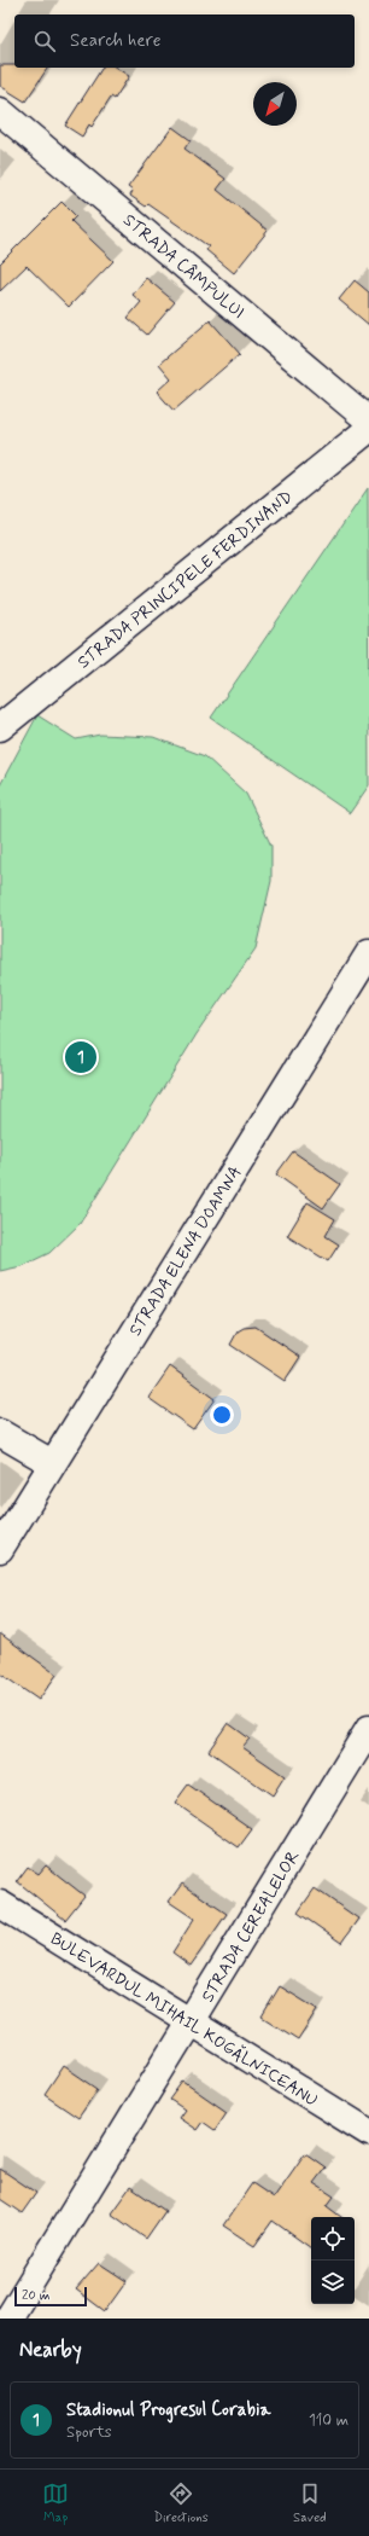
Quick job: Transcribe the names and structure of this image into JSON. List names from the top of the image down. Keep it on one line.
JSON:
{"streets":{"street":["STRADA CÂMPULUI","STRADA PRINCIPELE FERDINAND","STRADA ELENA DOAMNA","STRADA CEREALELOR","BULEVARDUL MIHAIL KOGĂLNICEANU"]},"crossings":[["STRADA CEREALELOR","BULEVARDUL MIHAIL KOGĂLNICEANU"]],"scale_bar":"20 m","north":"bottom left","page":{"search":"Search here","pins":"1","scale":"20 m","heading":"Nearby","list":[{"mark":"1","name":"Stadionul Progresul Corabia","note":"Sports","value":"110 m"}],"nav":["Map","Directions","Saved"]}}
